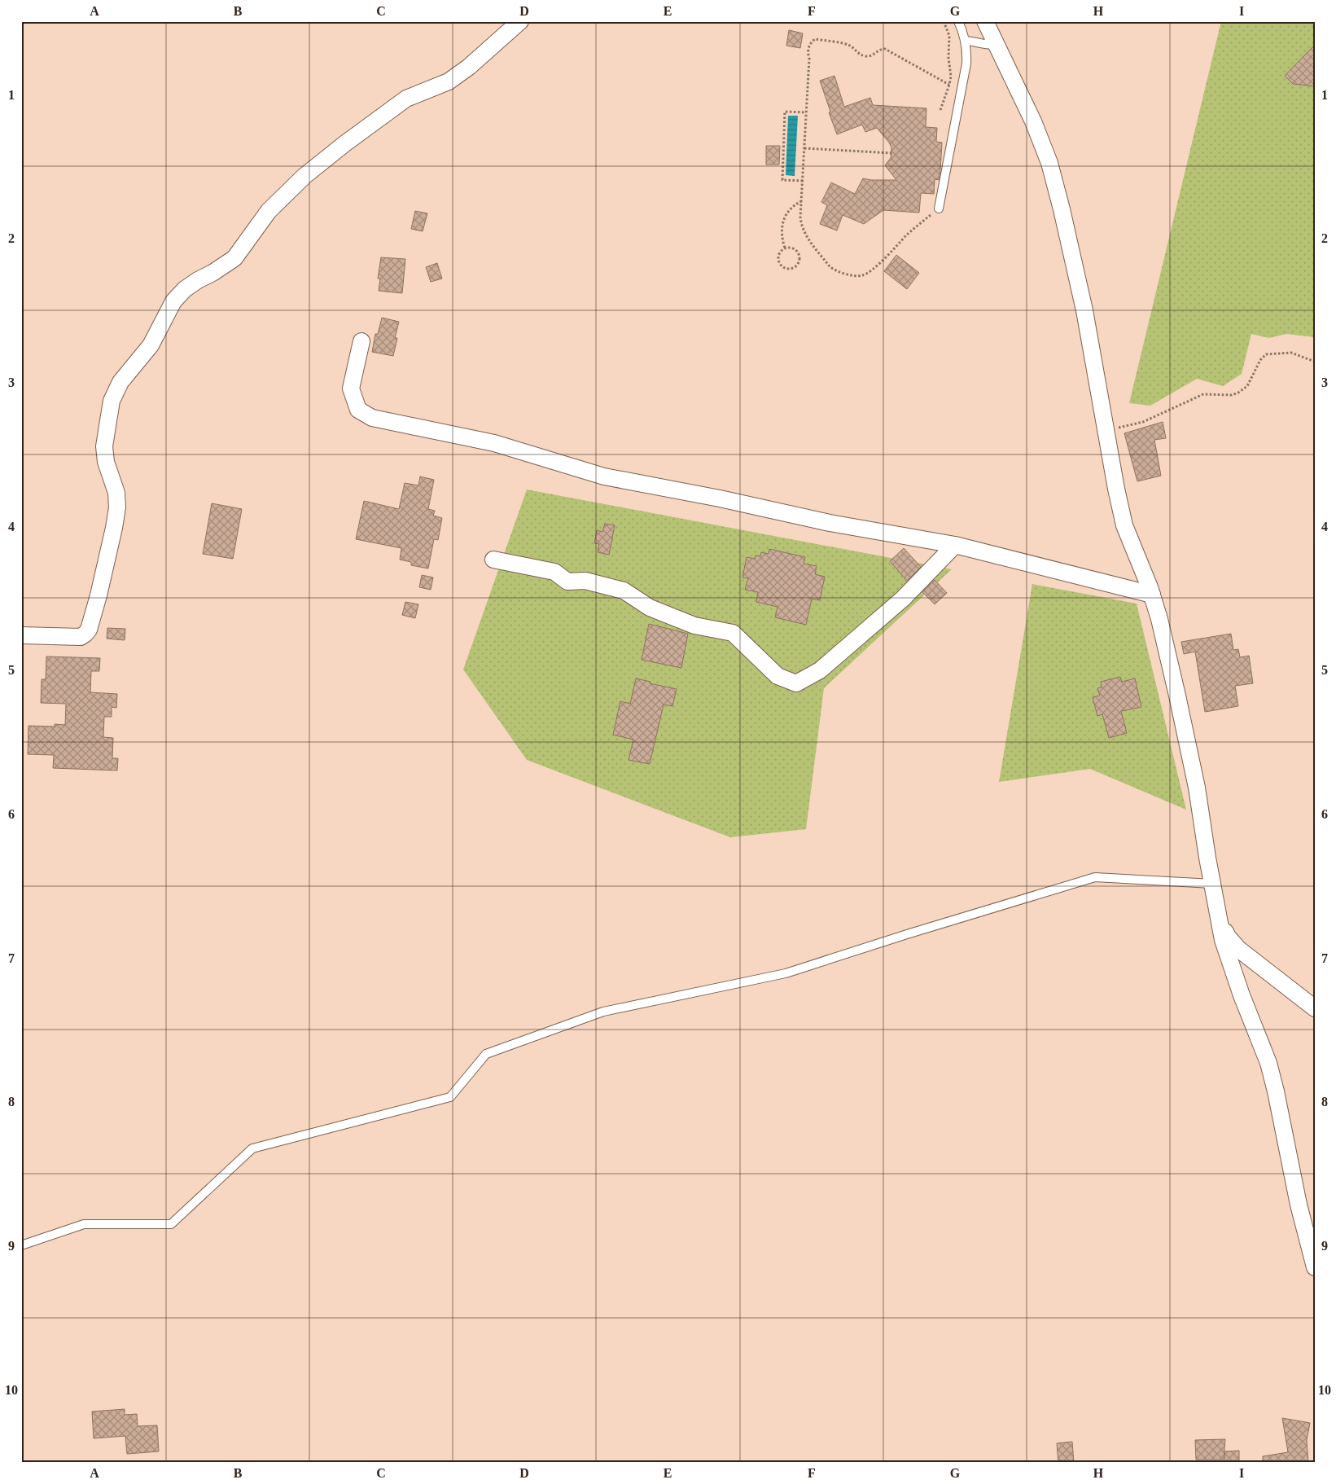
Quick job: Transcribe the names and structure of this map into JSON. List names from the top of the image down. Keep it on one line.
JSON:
{"grid":{"columns":["A","B","C","D","E","F","G","H","I"],"rows":["1","2","3","4","5","6","7","8","9","10"]}}
